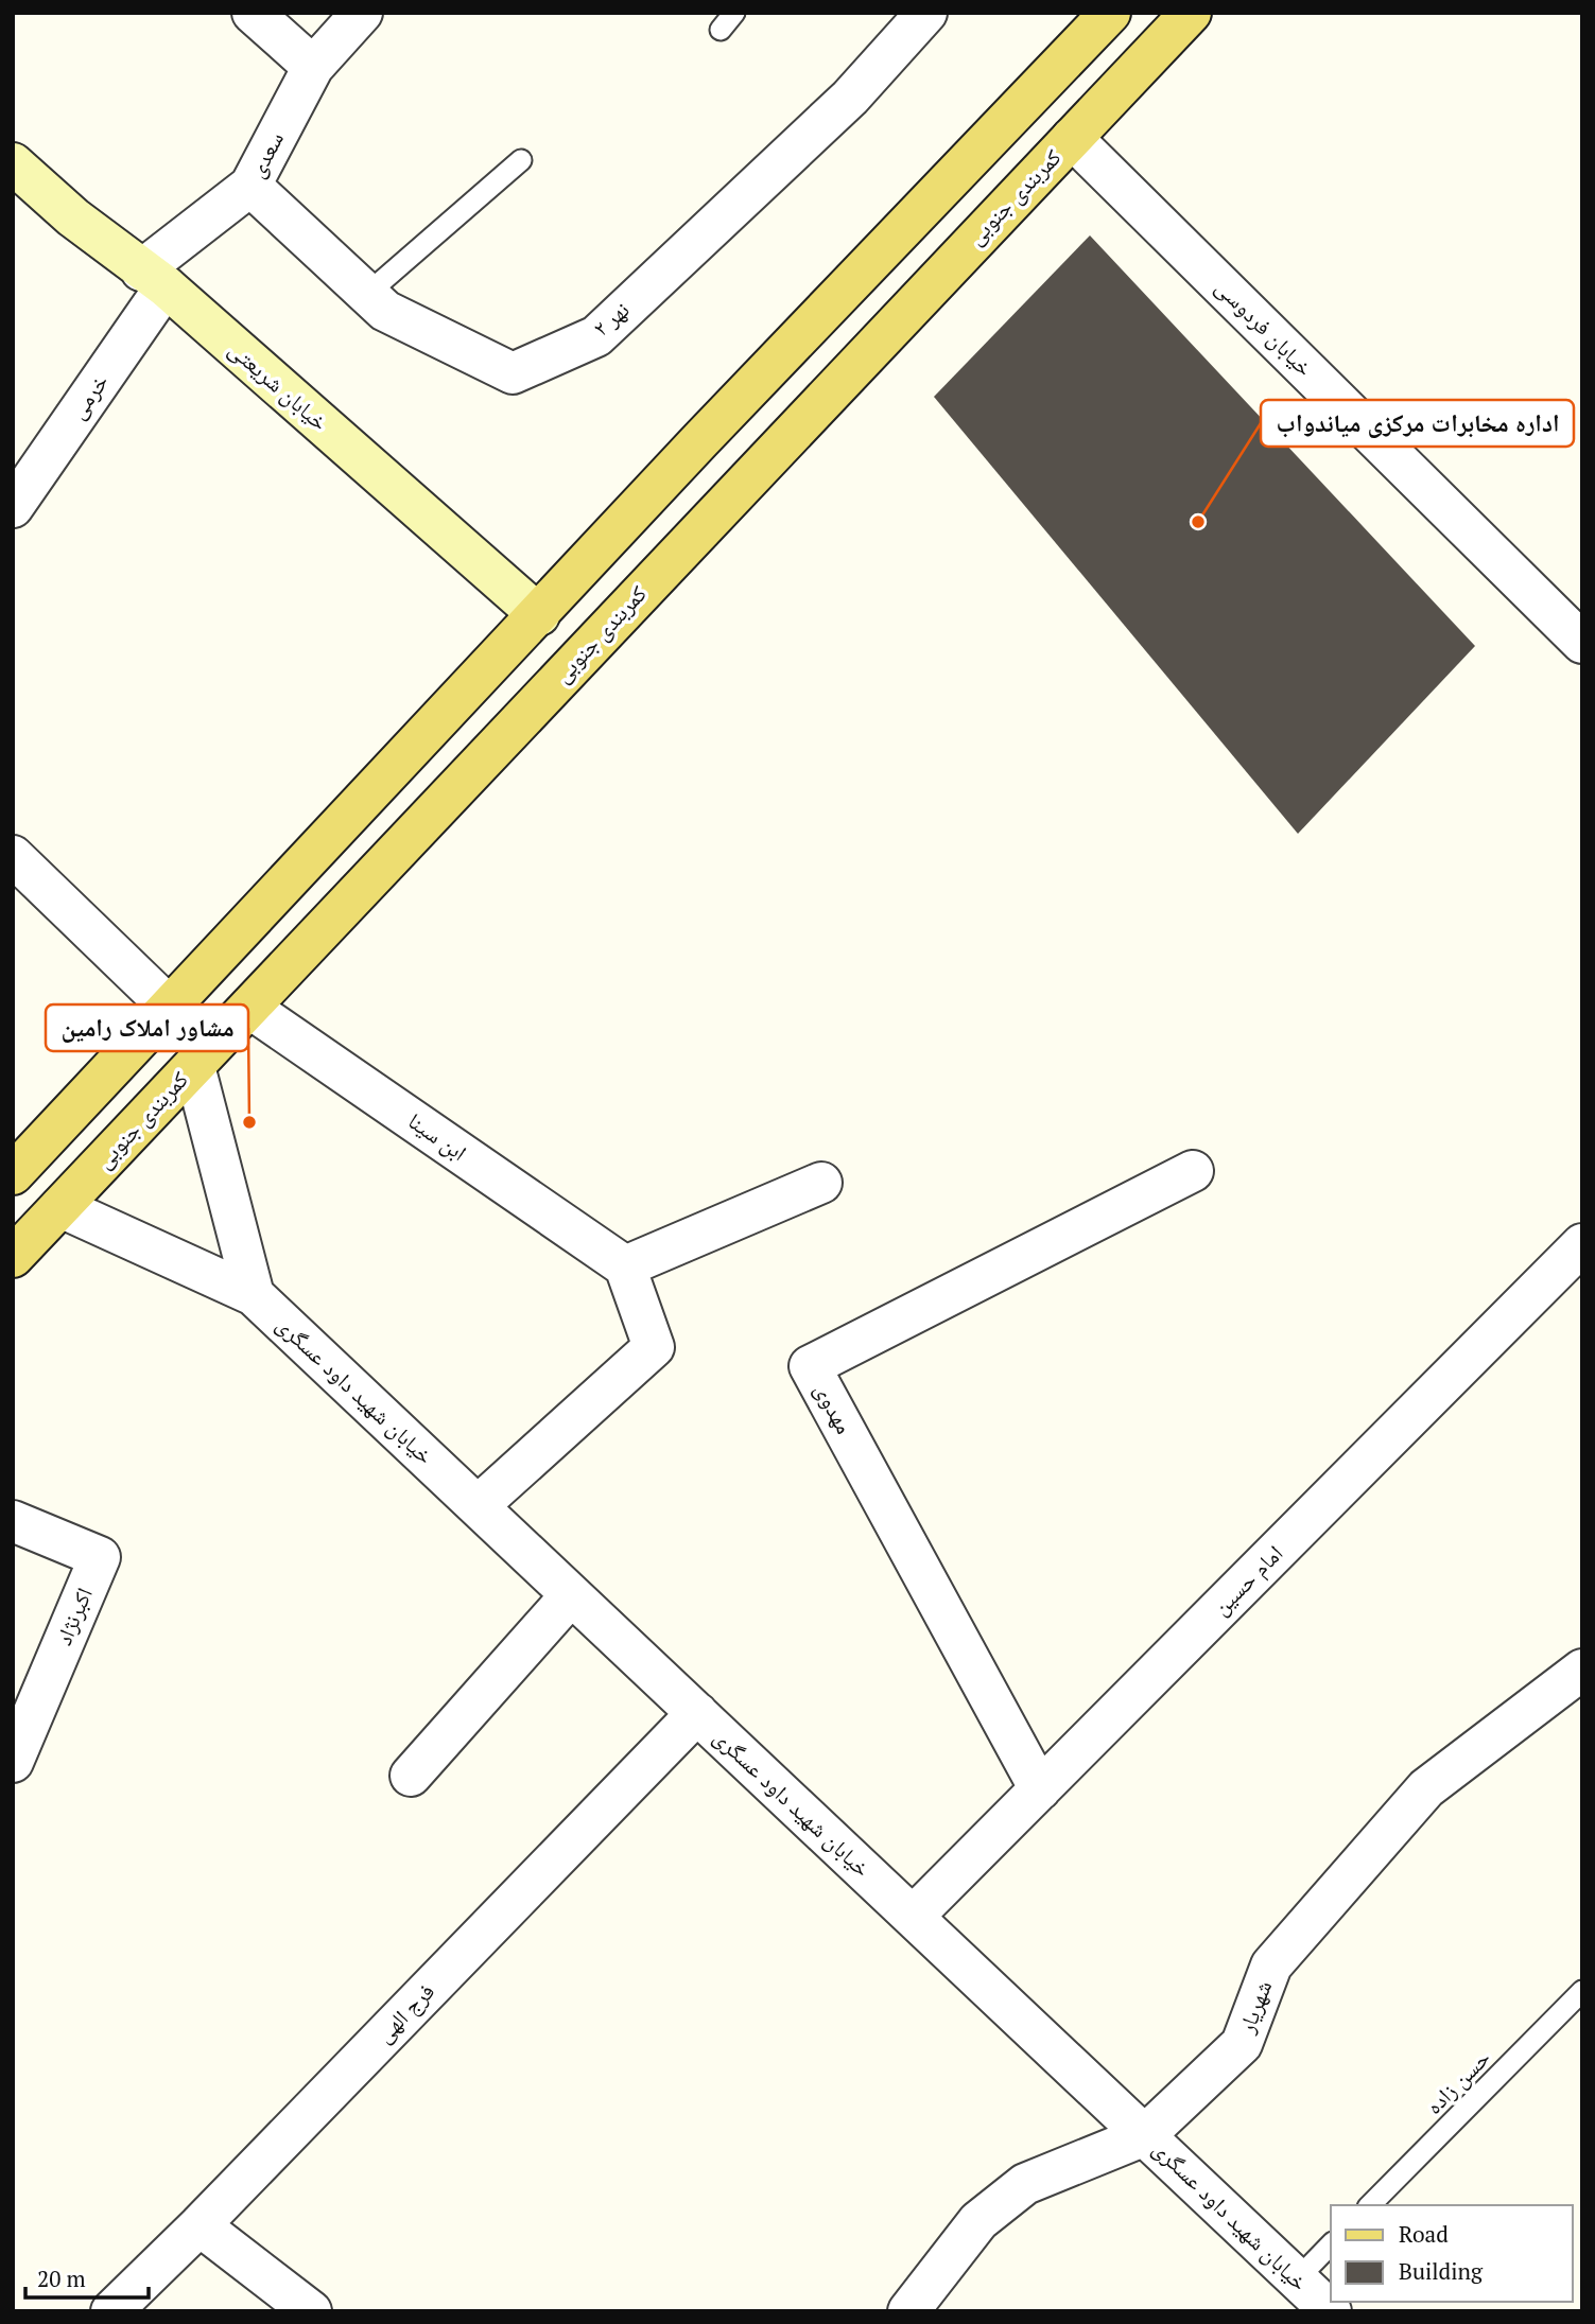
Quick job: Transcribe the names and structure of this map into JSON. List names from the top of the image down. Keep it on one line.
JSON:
{"streets":{"main road":["کمربندی جنوبی","خیابان شریعتی"],"street":["سعدی","نهر ۲","خیابان فردوسی","خرمی","ابن سینا","خیابان شهید داود عسگری","مهدوی","امام حسین","اکبرنژاد","شهریار","فرج الهی"],"lane":["حسن زاده"]},"crossings":[["سعدی","نهر ۲"],["سعدی","خیابان شریعتی"],["سعدی","خرمی"],["کمربندی جنوبی","خیابان فردوسی"],["کمربندی جنوبی","ابن سینا"],["خیابان شریعتی","خرمی"],["خیابان شهید داود عسگری","امام حسین"],["خیابان شهید داود عسگری","شهریار"],["خیابان شهید داود عسگری","فرج الهی"],["مهدوی","امام حسین"]],"places":["اداره مخابرات مرکزی میاندواب","مشاور املاک رامین"],"legend":["Road","Building"],"scale_bar":"20 m"}
